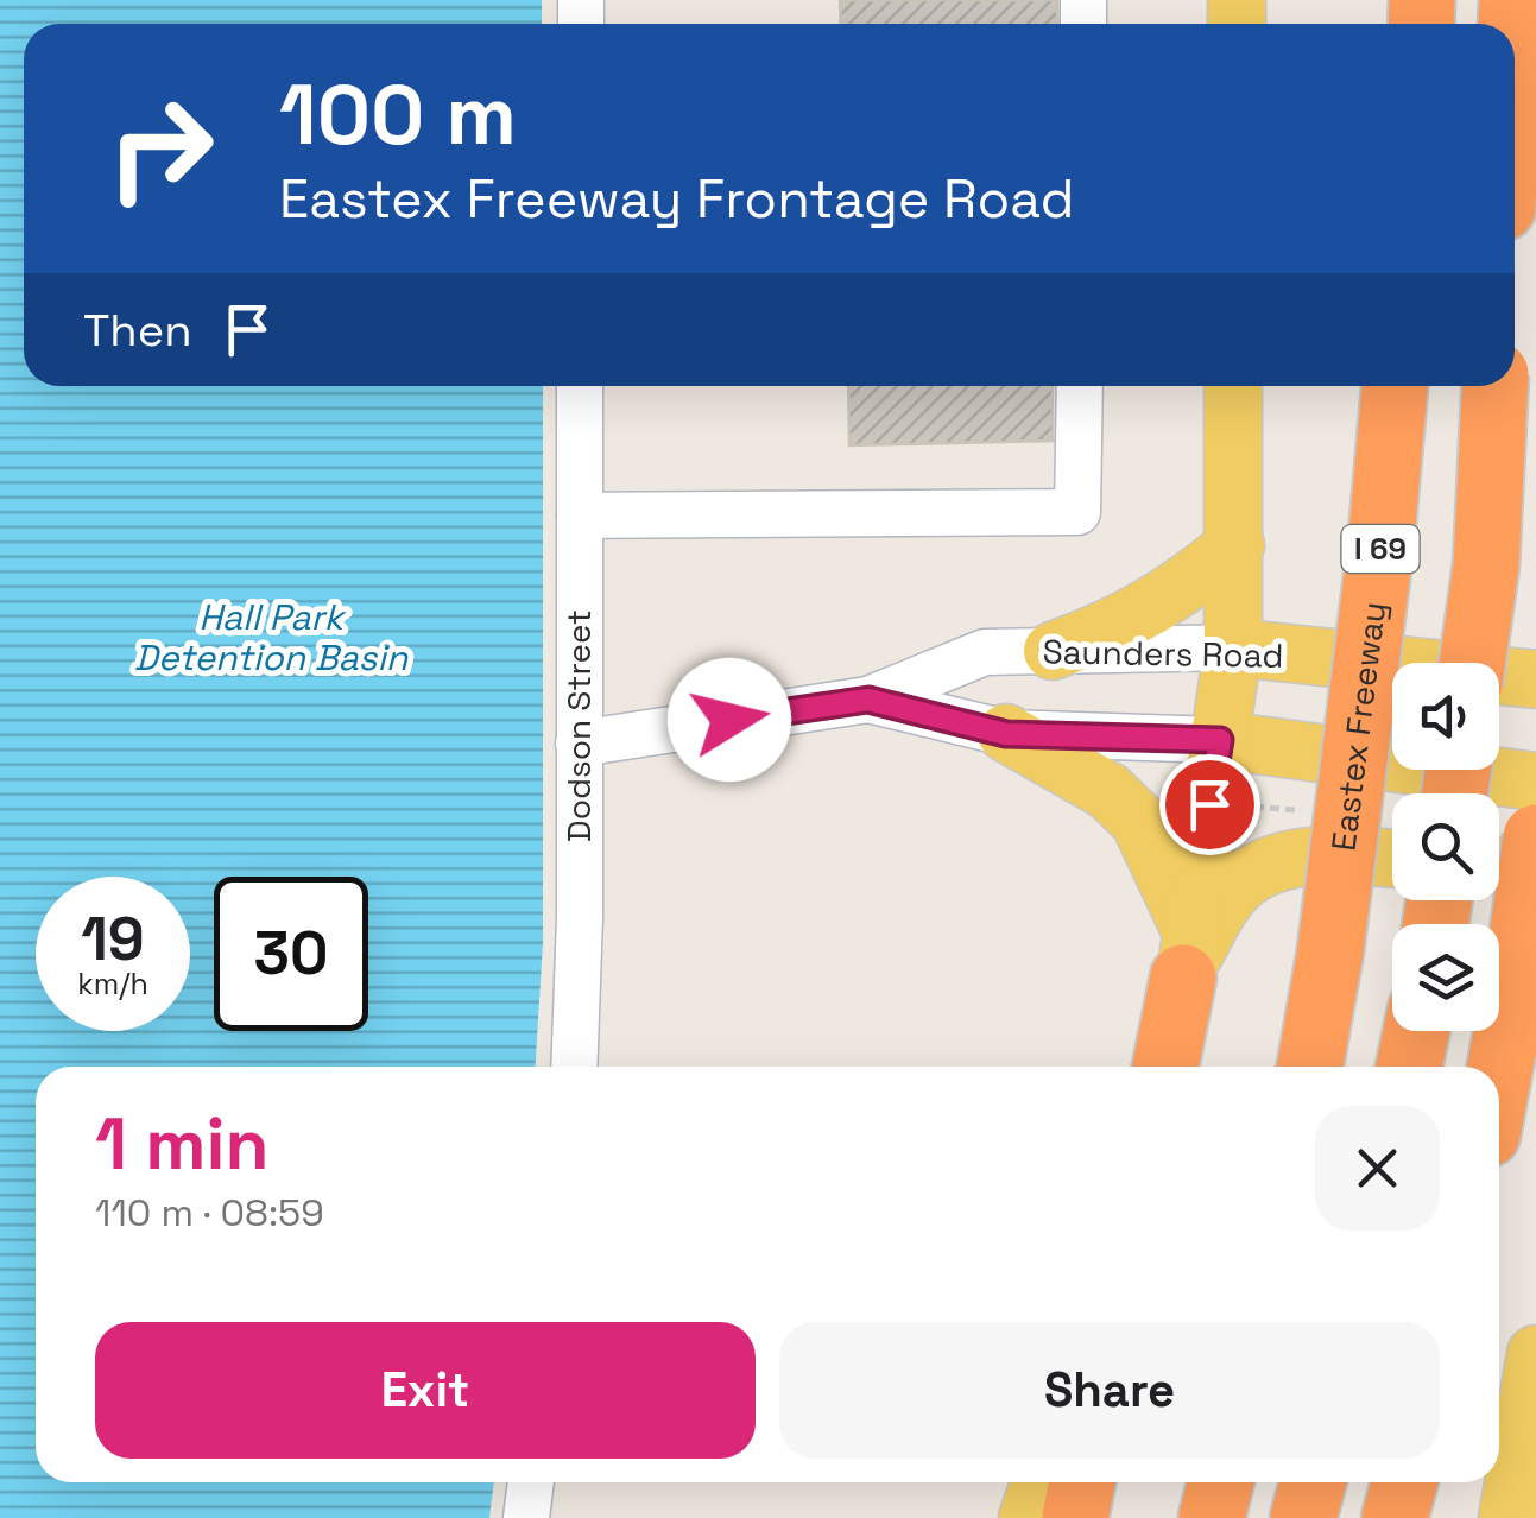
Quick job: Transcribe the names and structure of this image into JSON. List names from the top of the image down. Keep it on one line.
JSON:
{"streets":{"highway":["I 69","Eastex Freeway"],"main road":["Saunders Road"],"street":["Dodson Street"]},"crossings":[["Saunders Road","Dodson Street"]],"water":["Hall Park Detention Basin"],"page":{"turn":["100 m","Eastex Freeway Frontage Road"],"then":"Then","speed":"19 km/h","limit":"30","heading":["1 min","110 m · 08:59"],"buttons":["Exit","Share"]}}
